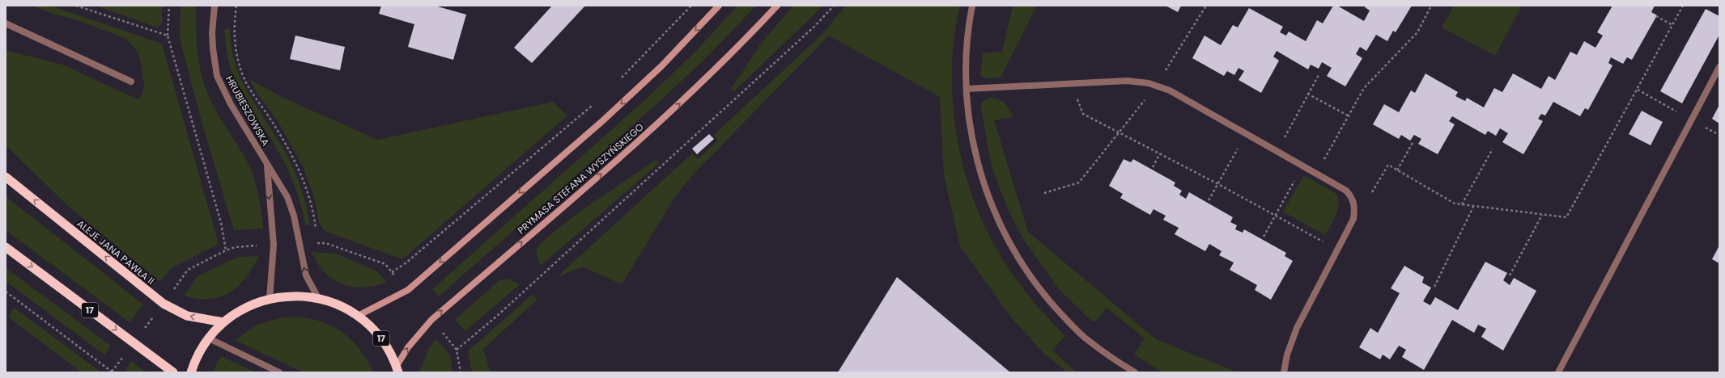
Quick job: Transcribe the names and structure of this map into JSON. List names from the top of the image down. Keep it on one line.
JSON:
{"streets":{"highway":["ALEJE JANA PAWŁA II","17"],"main road":["PRYMASA STEFANA WYSZYŃSKIEGO"],"street":["HRUBIESZOWSKA"]},"crossings":[["HRUBIESZOWSKA","17"],["PRYMASA STEFANA WYSZYŃSKIEGO","17"],["ALEJE JANA PAWŁA II","17"]]}
